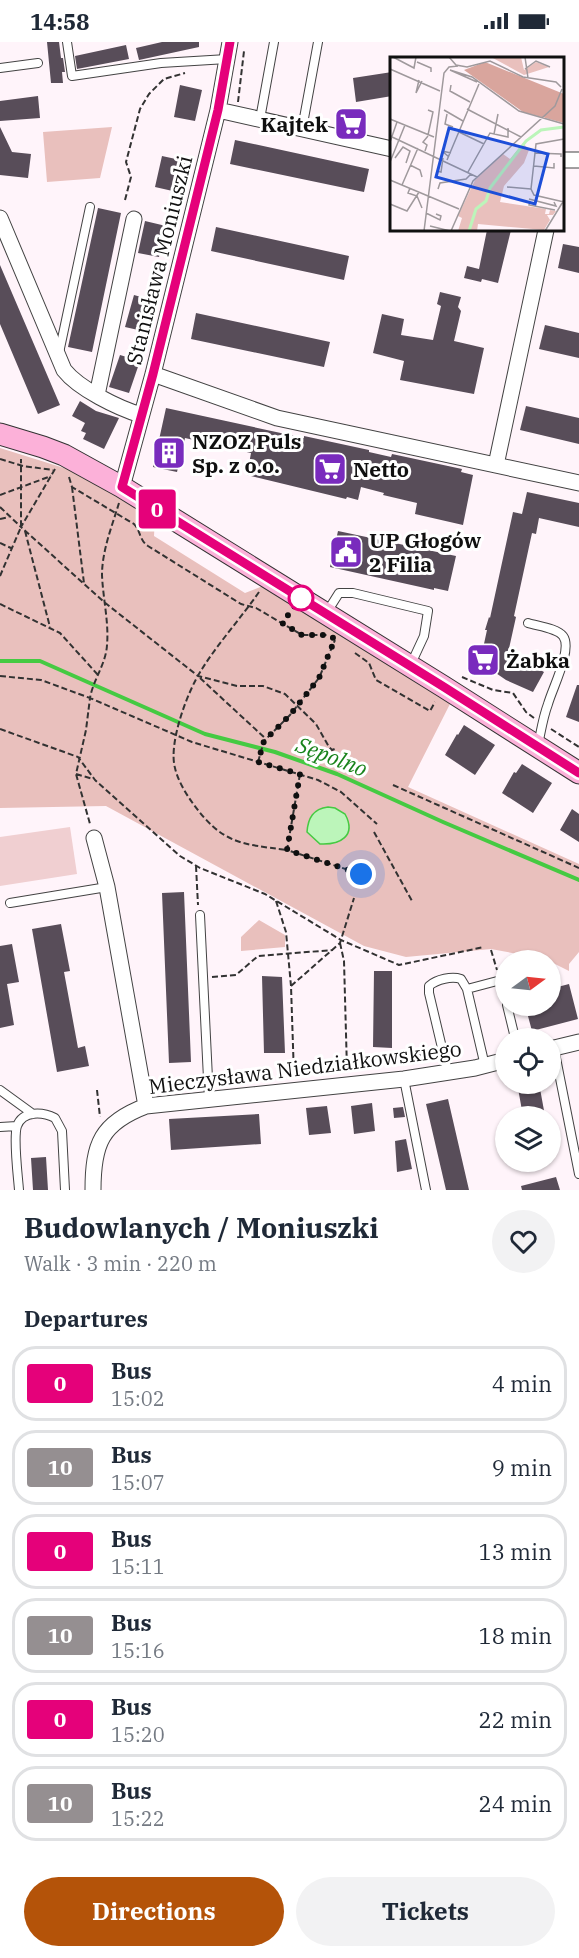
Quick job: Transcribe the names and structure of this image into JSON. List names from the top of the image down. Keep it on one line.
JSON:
{"streets":{"street":["Stanisława Moniuszki","Mieczysława Niedziałkowskiego"]},"water":["Sępolno"],"places":{"supermarket":["Kajtek","Netto","Żabka"],"building":["NZOZ Puls Sp. z o.o."],"public building":["UP Głogów 2 Filia"]},"lines":["bus line 0"],"north":"right","page":{"status":"14:58","on_map":"0","heading":[["Budowlanych / Moniuszki","Walk · 3 min · 220 m"],"Departures"],"list":[{"mark":"0","name":"Bus","note":"15:02","value":"4 min"},{"mark":"10","name":"Bus","note":"15:07","value":"9 min"},{"mark":"0","name":"Bus","note":"15:11","value":"13 min"},{"mark":"10","name":"Bus","note":"15:16","value":"18 min"},{"mark":"0","name":"Bus","note":"15:20","value":"22 min"},{"mark":"10","name":"Bus","note":"15:22","value":"24 min"}],"buttons":["Directions","Tickets"]}}
